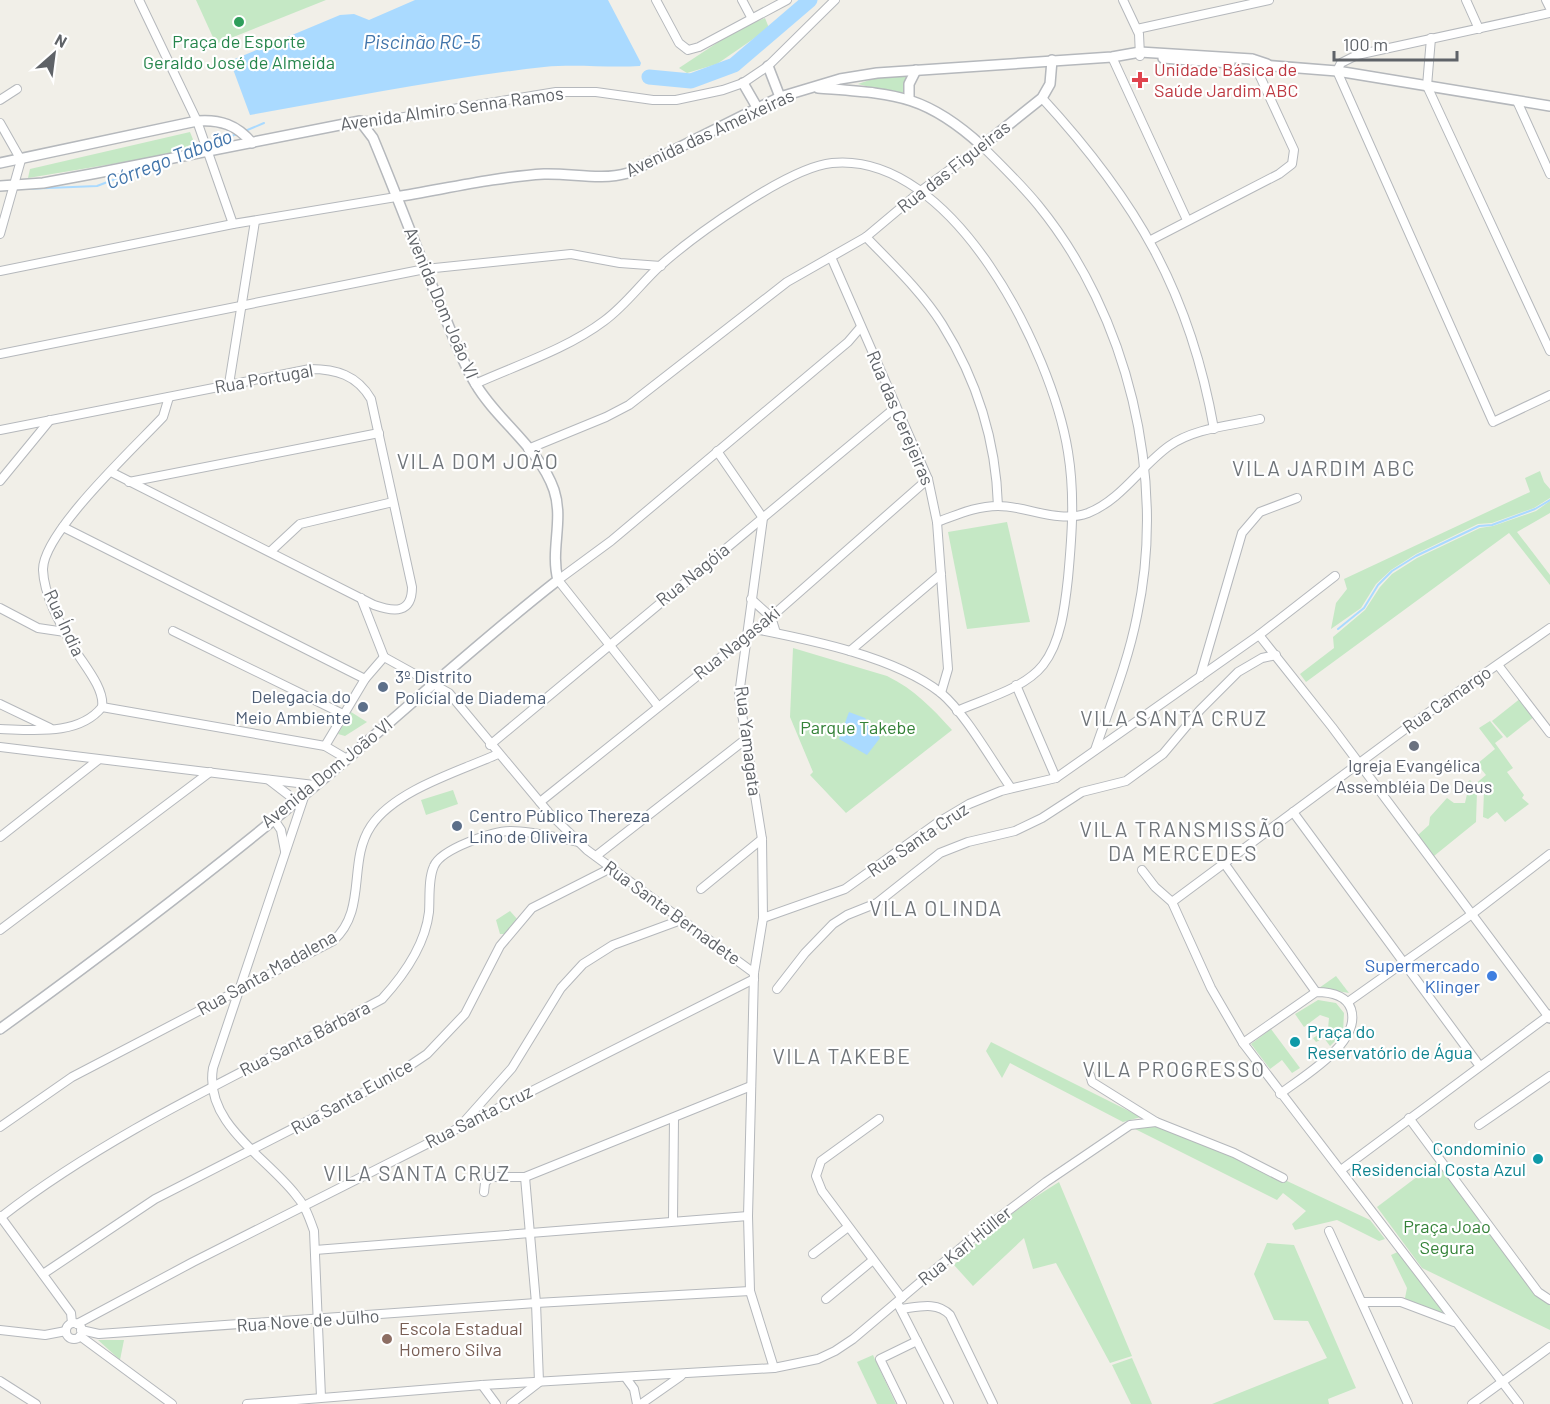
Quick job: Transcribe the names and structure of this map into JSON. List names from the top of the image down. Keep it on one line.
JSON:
{"streets":{"street":["Avenida Almiro Senna Ramos","Avenida das Ameixeiras","Rua das Figueiras","Avenida Dom João VI","Rua Portugal","Rua das Cerejeiras","Rua Nagóia","Rua Índia","Rua Nagasaki","Rua Camargo","Rua Yamagata","Rua Santa Cruz","Rua Santa Bernadete","Rua Santa Madalena","Rua Santa Bárbara","Rua Santa Eunice","Rua Karl Hüller","Rua Nove de Julho"]},"crossings":[["Avenida Almiro Senna Ramos","Avenida Dom João VI"],["Avenida das Ameixeiras","Avenida Dom João VI"],["Rua das Figueiras","Avenida Dom João VI"],["Rua das Figueiras","Rua das Cerejeiras"],["Avenida Dom João VI","Rua Santa Bernadete"],["Rua Portugal","Rua Índia"],["Rua das Cerejeiras","Rua Nagóia"],["Rua das Cerejeiras","Rua Nagasaki"],["Rua Nagóia","Rua Yamagata"],["Rua Nagóia","Rua Santa Bernadete"],["Rua Nagasaki","Rua Yamagata"],["Rua Nagasaki","Rua Santa Bernadete"],["Rua Yamagata","Rua Santa Cruz"],["Rua Yamagata","Rua Santa Bernadete"],["Rua Yamagata","Rua Karl Hüller"],["Rua Yamagata","Rua Nove de Julho"],["Rua Santa Cruz","Rua Santa Bernadete"],["Rua Santa Cruz","Rua Nove de Julho"],["Rua Santa Bernadete","Rua Santa Madalena"],["Rua Santa Bernadete","Rua Santa Bárbara"],["Rua Santa Bernadete","Rua Santa Eunice"]],"districts":["VILA DOM JOÃO","VILA JARDIM ABC","VILA SANTA CRUZ","VILA TRANSMISSÃO DA MERCEDES","VILA OLINDA","VILA TAKEBE","VILA PROGRESSO","VILA SANTA CRUZ"],"water":["Piscinão RC-5","Córrego Taboão"],"parks":["Parque Takebe","Praça Joao Segura"],"places":{"other":["Praça de Esporte Geraldo José de Almeida","3º Distrito Policial de Diadema","Delegacia do Meio Ambiente","Igreja Evangélica Assembléia De Deus","Centro Público Thereza Lino de Oliveira","Supermercado Klinger","Praça do Reservatório de Água","Condominio Residencial Costa Azul","Escola Estadual Homero Silva"],"health":["Unidade Básica de Saúde Jardim ABC"]},"scale_bar":"100 m","north":"top right"}
